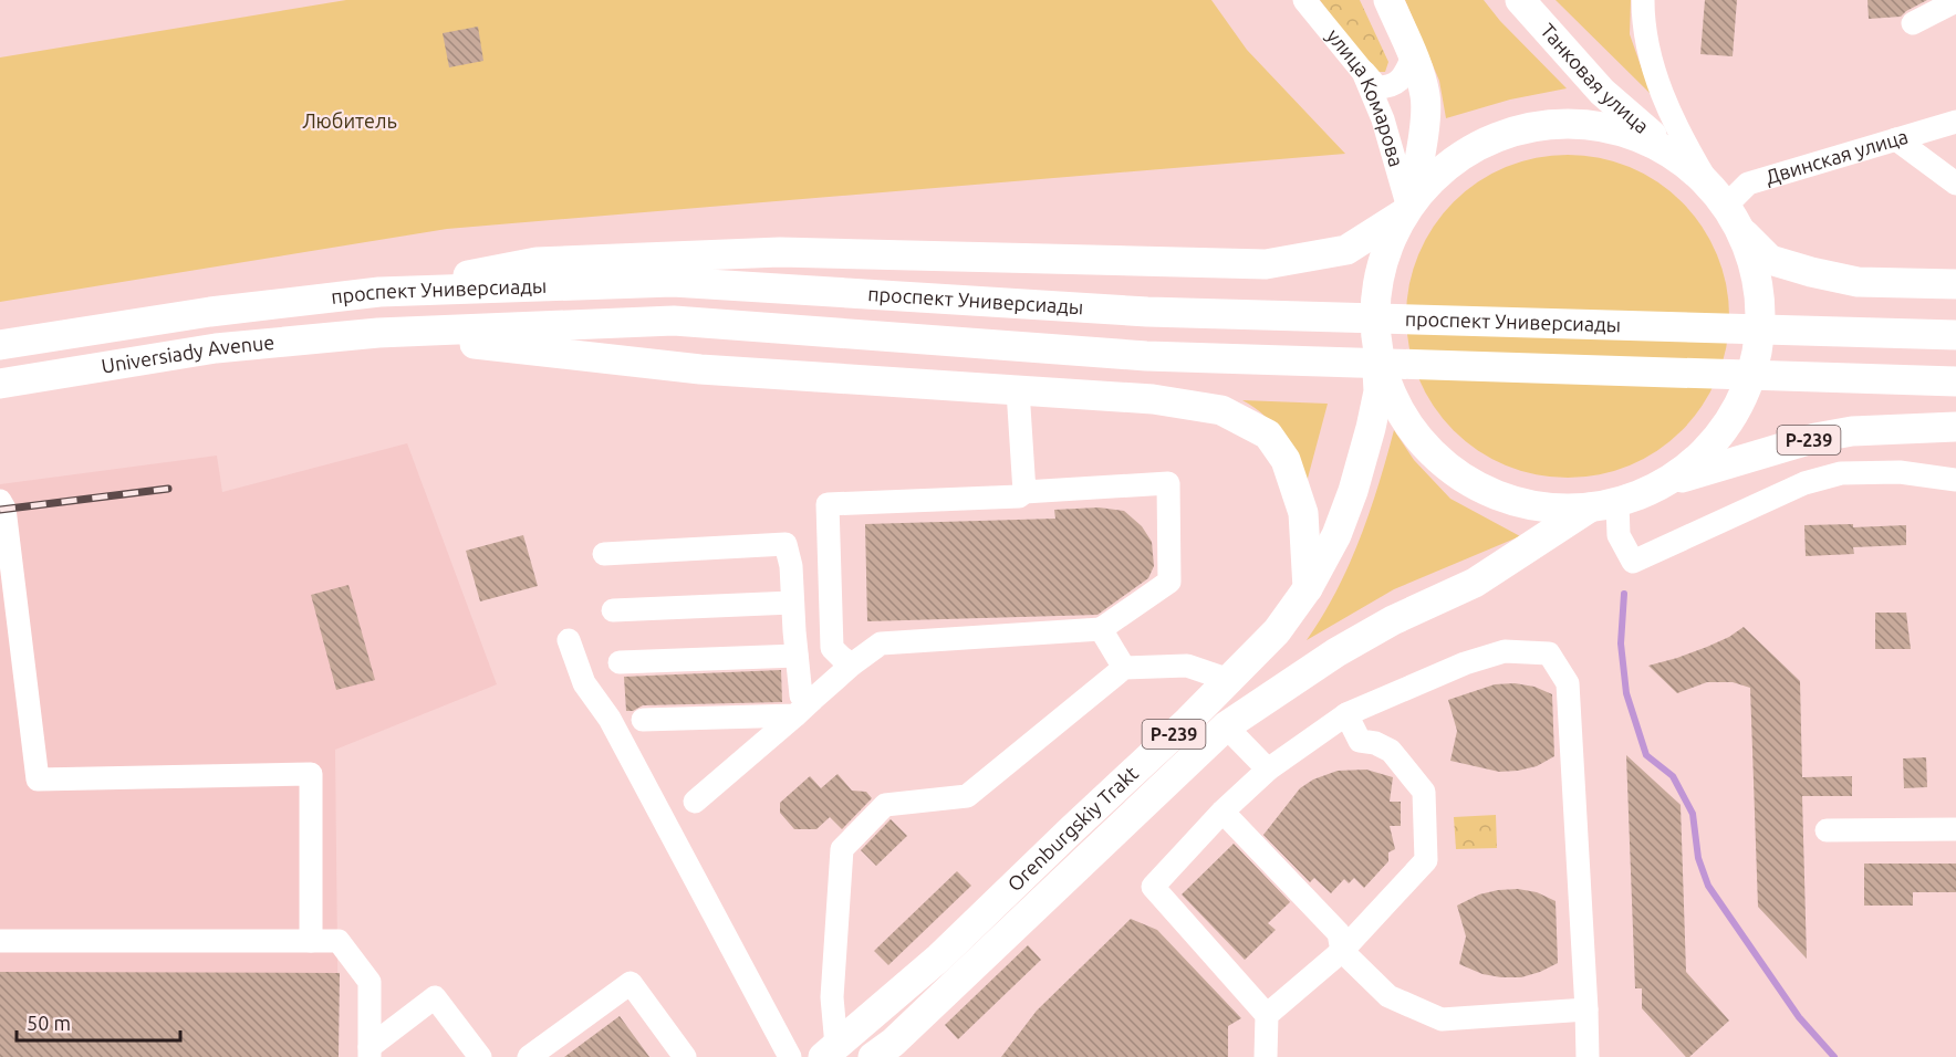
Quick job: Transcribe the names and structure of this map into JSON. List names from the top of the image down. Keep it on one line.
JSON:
{"streets":{"main road":["Танковая улица","проспект Универсиады","Universiady Avenue","Р-239","Orenburgskiy Trakt"],"street":["улица Комарова","Двинская улица"]},"crossings":[["Танковая улица","Р-239"],["улица Комарова","Р-239"],["Двинская улица","Р-239"],["проспект Универсиады","Universiady Avenue"],["Р-239","Orenburgskiy Trakt"]],"parks":["Любитель"],"scale_bar":"50 m"}
